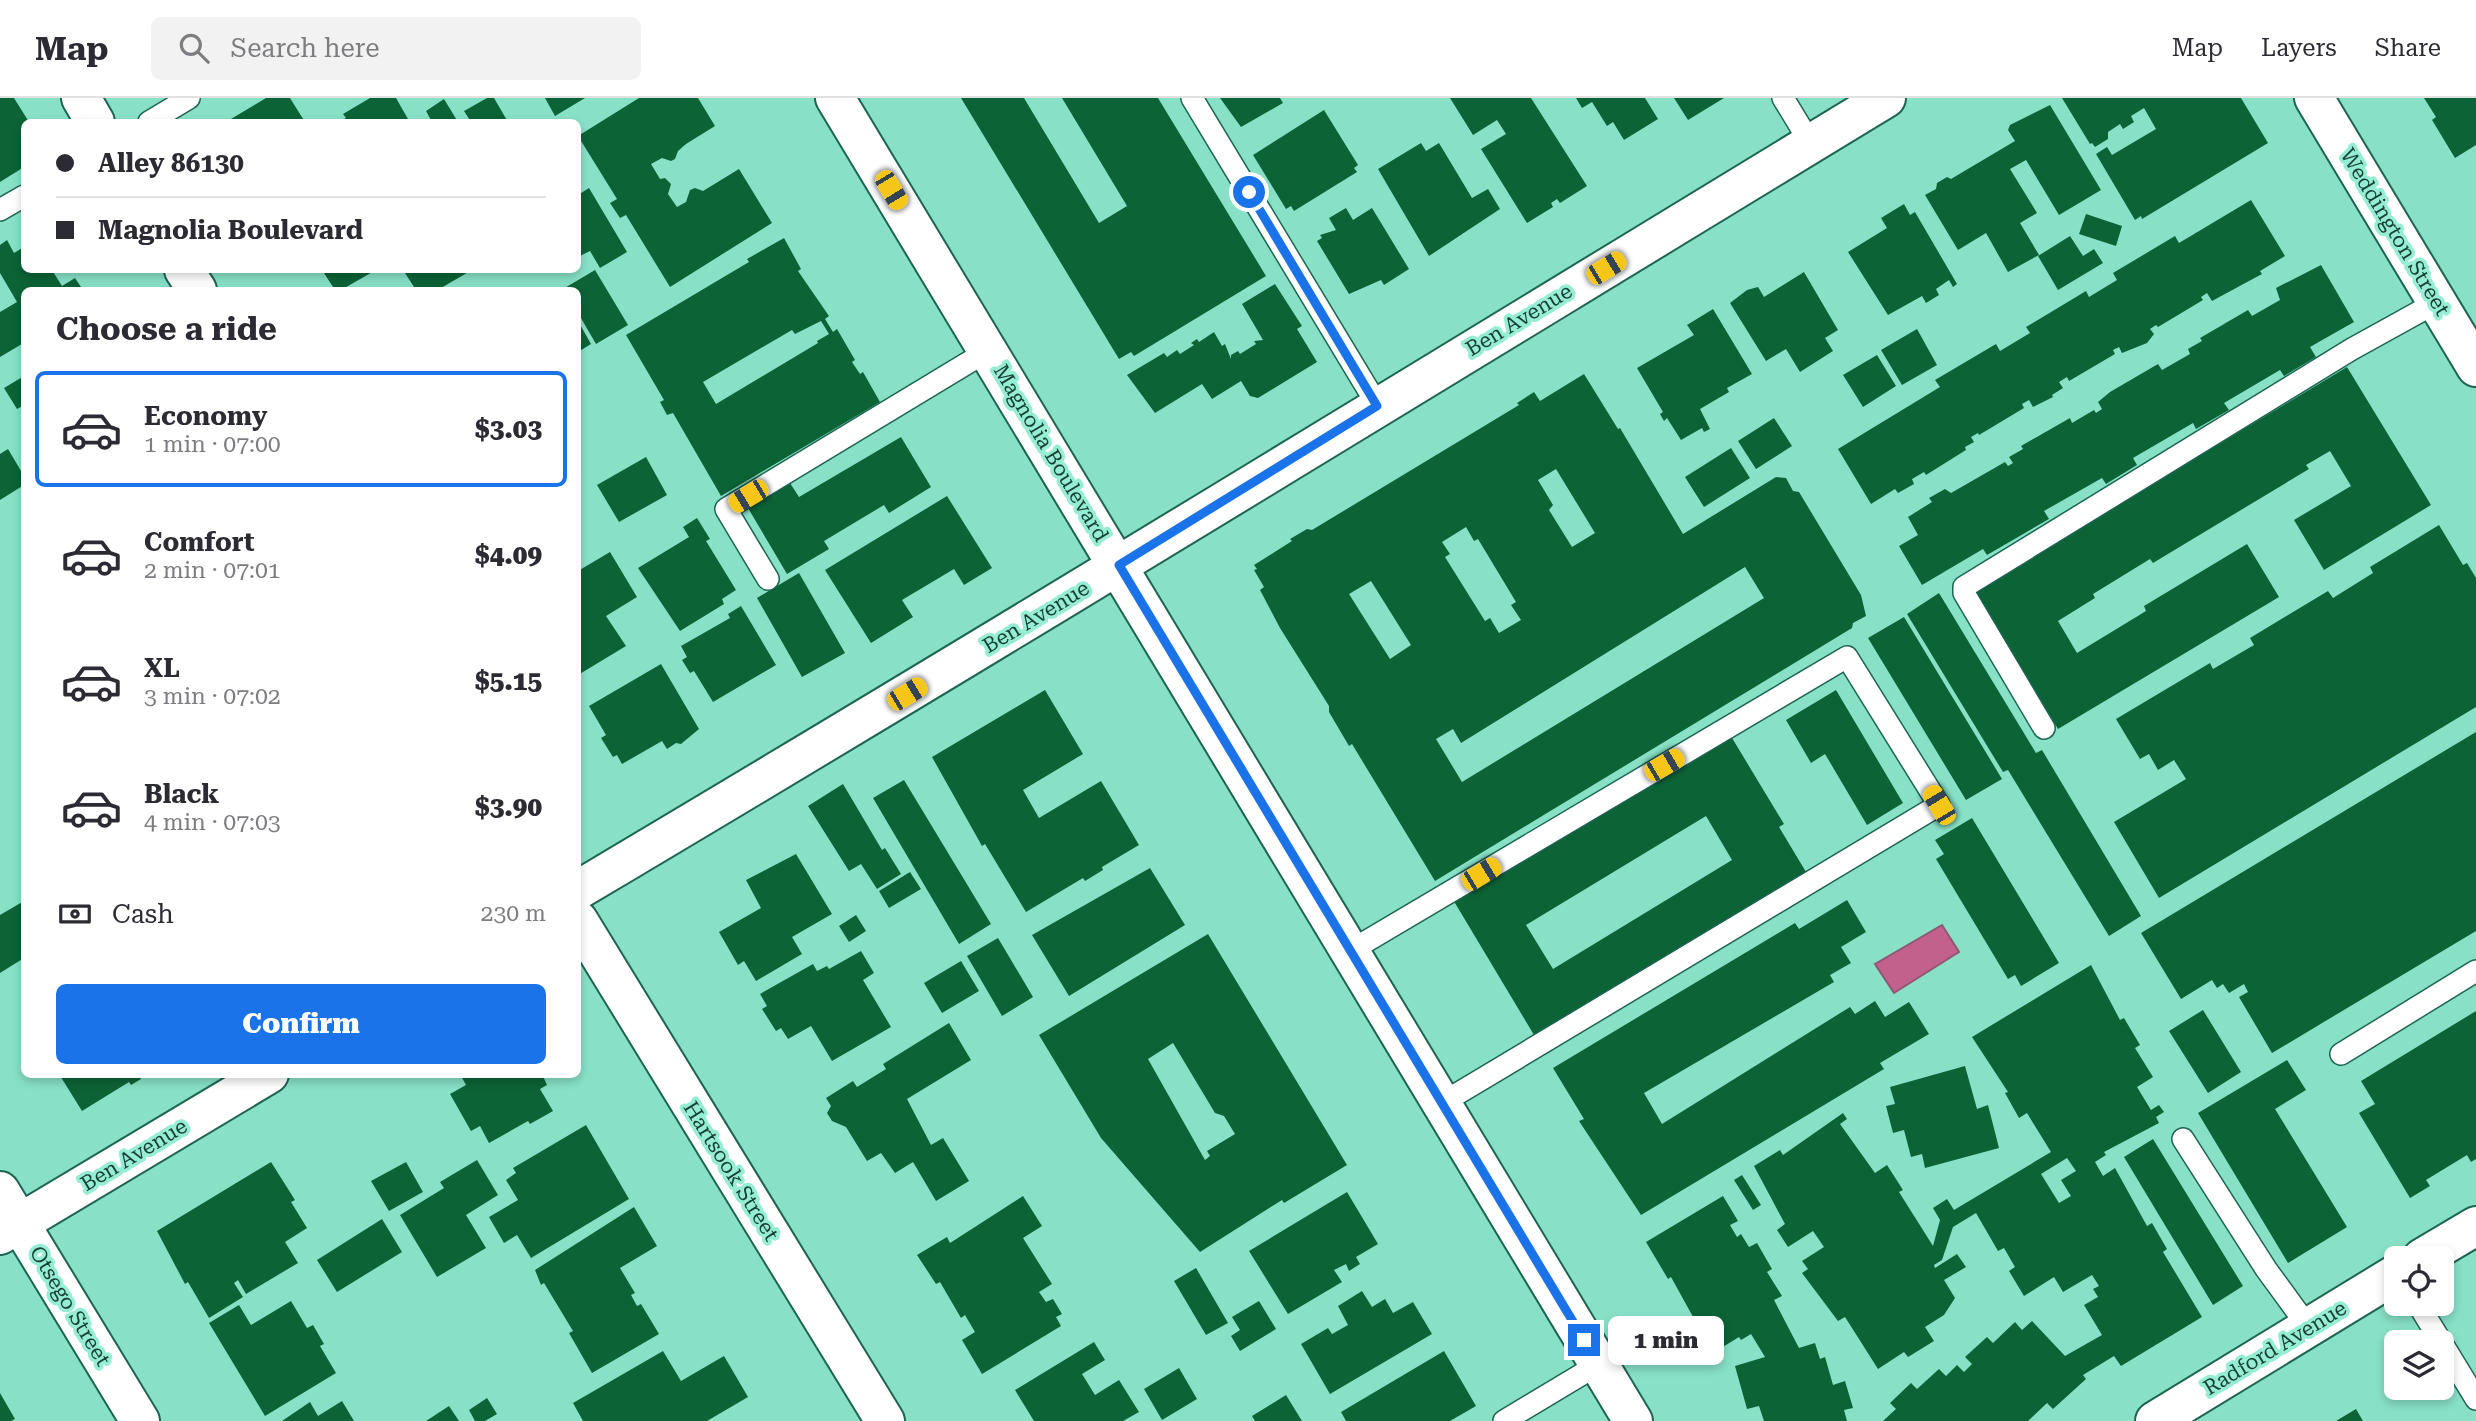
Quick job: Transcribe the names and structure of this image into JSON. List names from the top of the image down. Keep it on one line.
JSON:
{"streets":{"street":["Weddington Street","Ben Avenue","Magnolia Boulevard","Hartsook Street","Otsego Street","Radford Avenue"]},"crossings":[["Ben Avenue","Magnolia Boulevard"],["Ben Avenue","Otsego Street"]],"page":{"header":"Map","search":"Search here","nav":["Map","Layers","Share"],"banner":["Alley 86130","Magnolia Boulevard"],"heading":"Choose a ride","list":[{"name":"Economy","note":"1 min · 07:00","value":"$3.03"},{"name":"Comfort","note":"2 min · 07:01","value":"$4.09"},{"name":"XL","note":"3 min · 07:02","value":"$5.15"},{"name":"Black","note":"4 min · 07:03","value":"$3.90"}],"pay":["Cash","230 m"],"buttons":"Confirm","bubble":"1 min"}}
